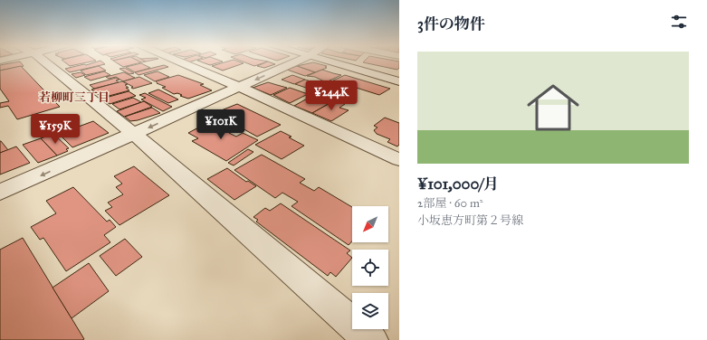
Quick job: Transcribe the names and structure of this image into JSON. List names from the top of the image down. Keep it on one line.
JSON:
{"districts":["若柳町三丁目"],"north":"bottom left","page":{"heading":"3件の物件","list":[{"name":"¥101,000/月","note":"2部屋 · 60 m² · 小坂恵方町第２号線"}],"price":["¥244K","¥101K","¥159K"]}}
